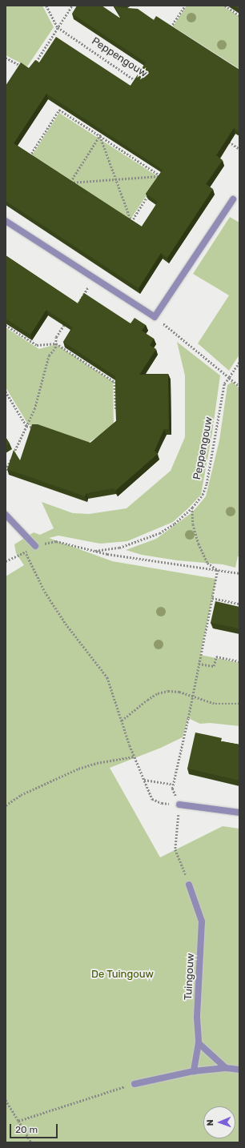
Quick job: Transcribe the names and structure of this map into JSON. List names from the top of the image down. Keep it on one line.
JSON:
{"streets":{"street":["Tuingouw"],"path":["Peppengouw"]},"parks":["De Tuingouw"],"scale_bar":"20 m","north":"left"}
